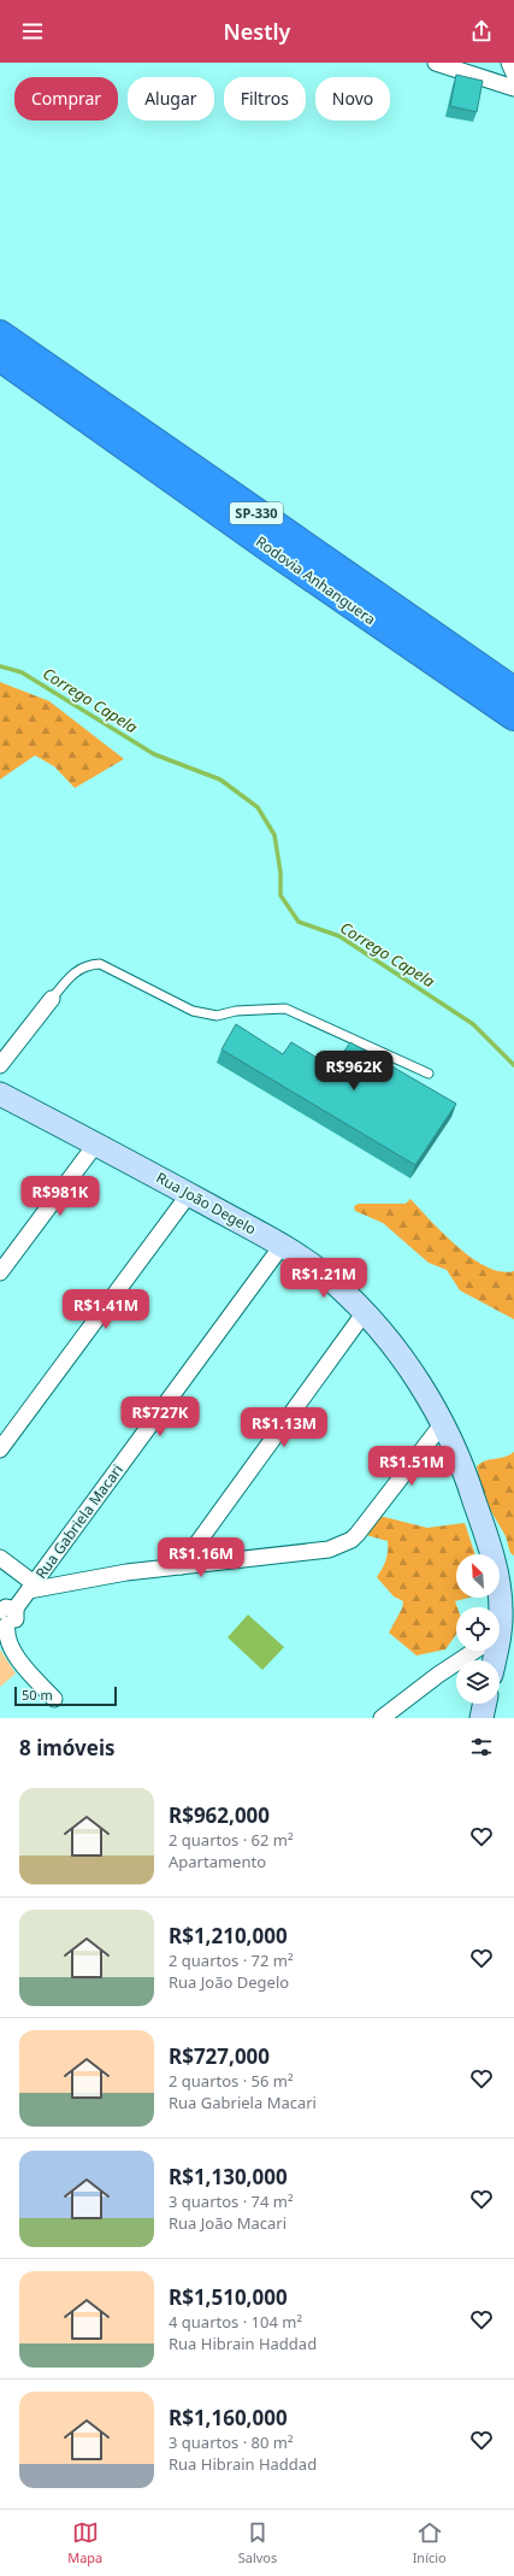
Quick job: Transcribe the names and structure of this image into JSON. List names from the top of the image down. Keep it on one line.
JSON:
{"streets":{"highway":["SP-330","Rodovia Anhanguera"],"street":["Rua João Degelo","Rua Gabriela Macari"]},"crossings":[["Rua João Degelo","Rua Gabriela Macari"]],"water":["Corrego Capela"],"scale_bar":"50 m","north":"top left","page":{"header":"Nestly","chip":["Comprar","Alugar","Filtros","Novo"],"price":["R$962K","R$981K","R$1.21M","R$1.41M","R$727K","R$1.13M","R$1.51M","R$1.16M"],"scale":"50 m","heading":"8 imóveis","list":[{"name":"R$962,000","note":"2 quartos · 62 m² · Apartamento"},{"name":"R$1,210,000","note":"2 quartos · 72 m² · Rua João Degelo"},{"name":"R$727,000","note":"2 quartos · 56 m² · Rua Gabriela Macari"},{"name":"R$1,130,000","note":"3 quartos · 74 m² · Rua João Macari"},{"name":"R$1,510,000","note":"4 quartos · 104 m² · Rua Hibrain Haddad"},{"name":"R$1,160,000","note":"3 quartos · 80 m² · Rua Hibrain Haddad"}],"tabs":["Mapa","Salvos","Início"]}}
